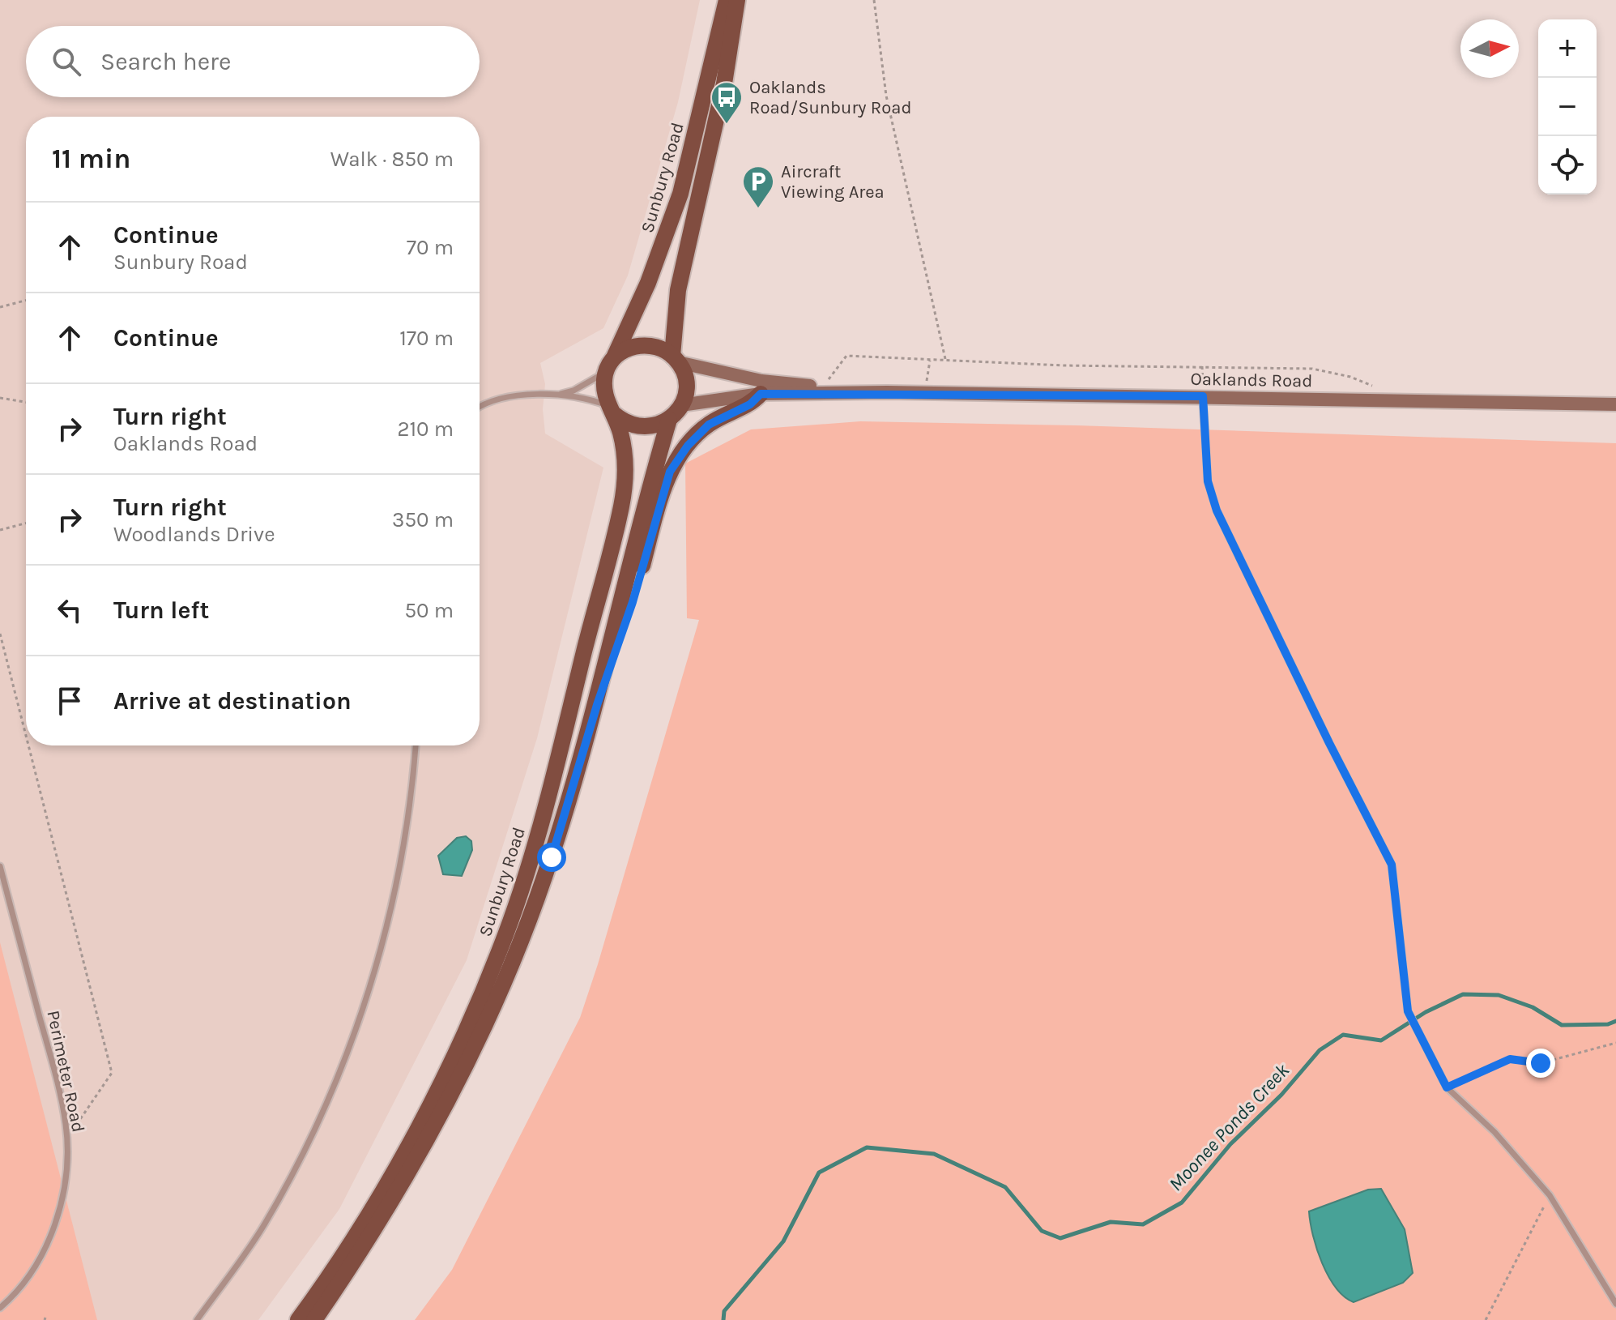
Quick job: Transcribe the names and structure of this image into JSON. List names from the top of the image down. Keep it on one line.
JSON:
{"streets":{"main road":["Sunbury Road","Oaklands Road"],"lane":["Perimeter Road"]},"crossings":[["Sunbury Road","Oaklands Road"]],"water":["Moonee Ponds Creek"],"places":{"bus stop":["Oaklands Road/Sunbury Road"],"parking":["Aircraft Viewing Area"]},"north":"right","page":{"map_buttons":["+","−"],"search":"Search here","heading":["11 min","Walk · 850 m"],"list":[["Continue","Sunbury Road","70 m"],["Continue","170 m"],["Turn right","Oaklands Road","210 m"],["Turn right","Woodlands Drive","350 m"],["Turn left","50 m"],"Arrive at destination"]}}
